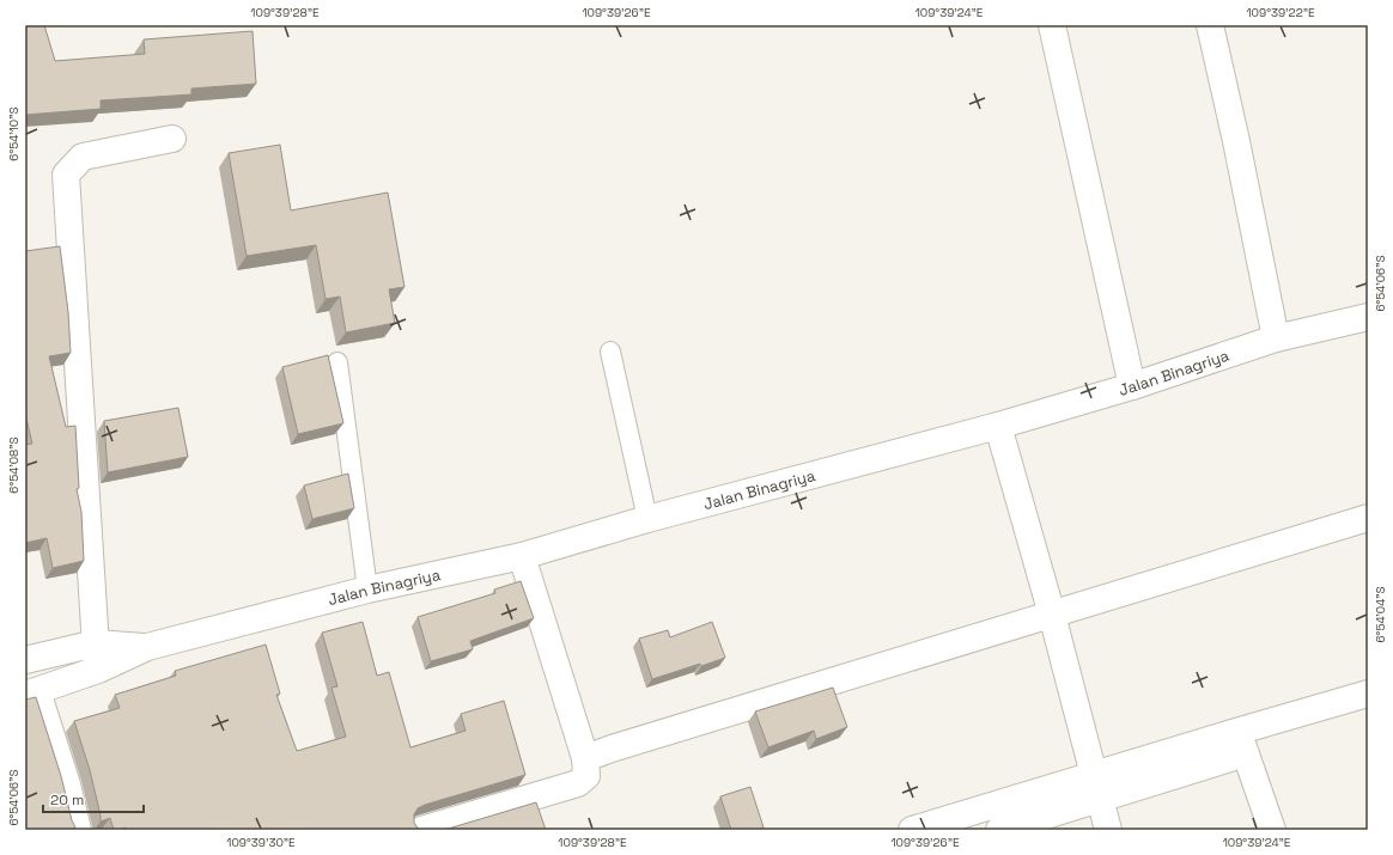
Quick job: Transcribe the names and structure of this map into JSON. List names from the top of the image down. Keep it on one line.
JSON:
{"streets":{"street":["Jalan Binagriya"]},"scale_bar":"20 m","coordinates":["109°39'28\"E","109°39'26\"E","109°39'24\"E","109°39'22\"E","6°54'10\"S","6°54'06\"S","6°54'08\"S","6°54'04\"S","109°39'30\"E"]}
